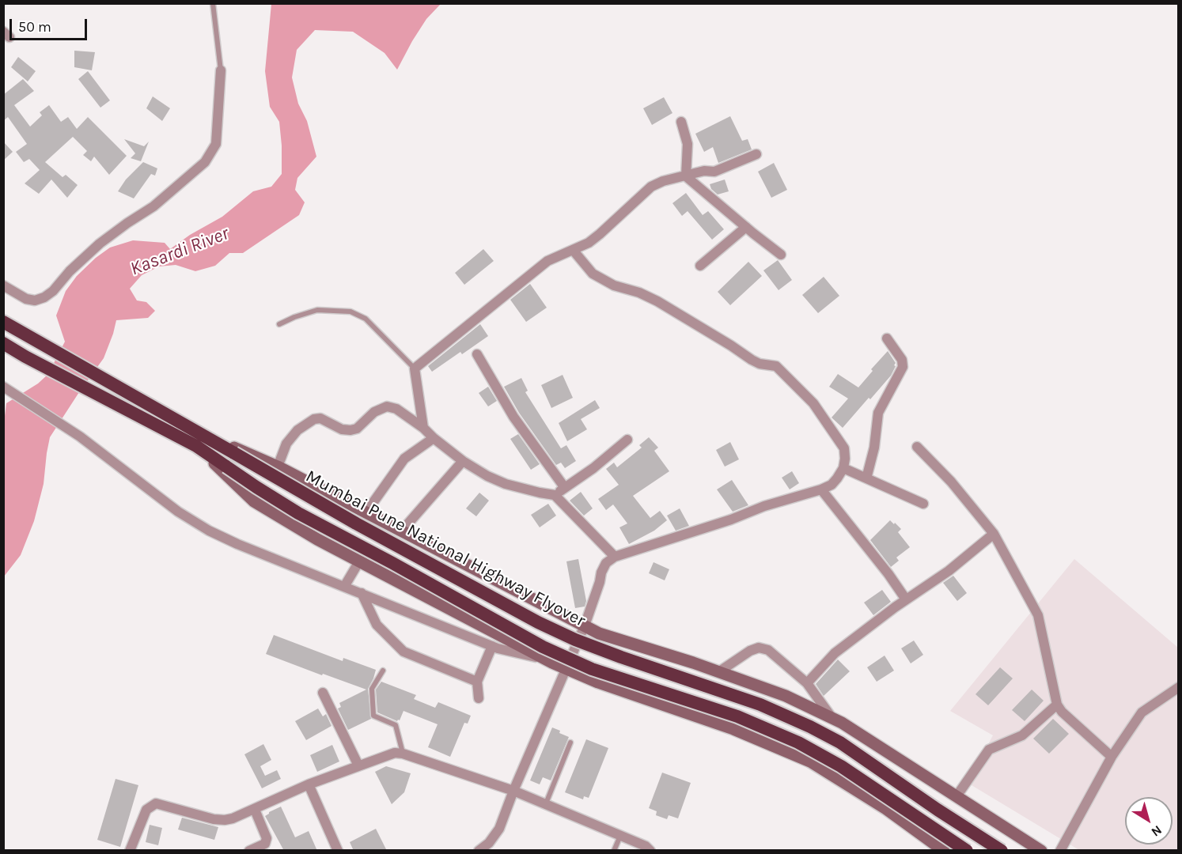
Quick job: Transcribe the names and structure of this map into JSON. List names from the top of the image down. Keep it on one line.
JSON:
{"streets":{"highway":["Mumbai Pune National Highway Flyover"]},"water":["Kasardi River"],"scale_bar":"50 m","north":"bottom right"}
